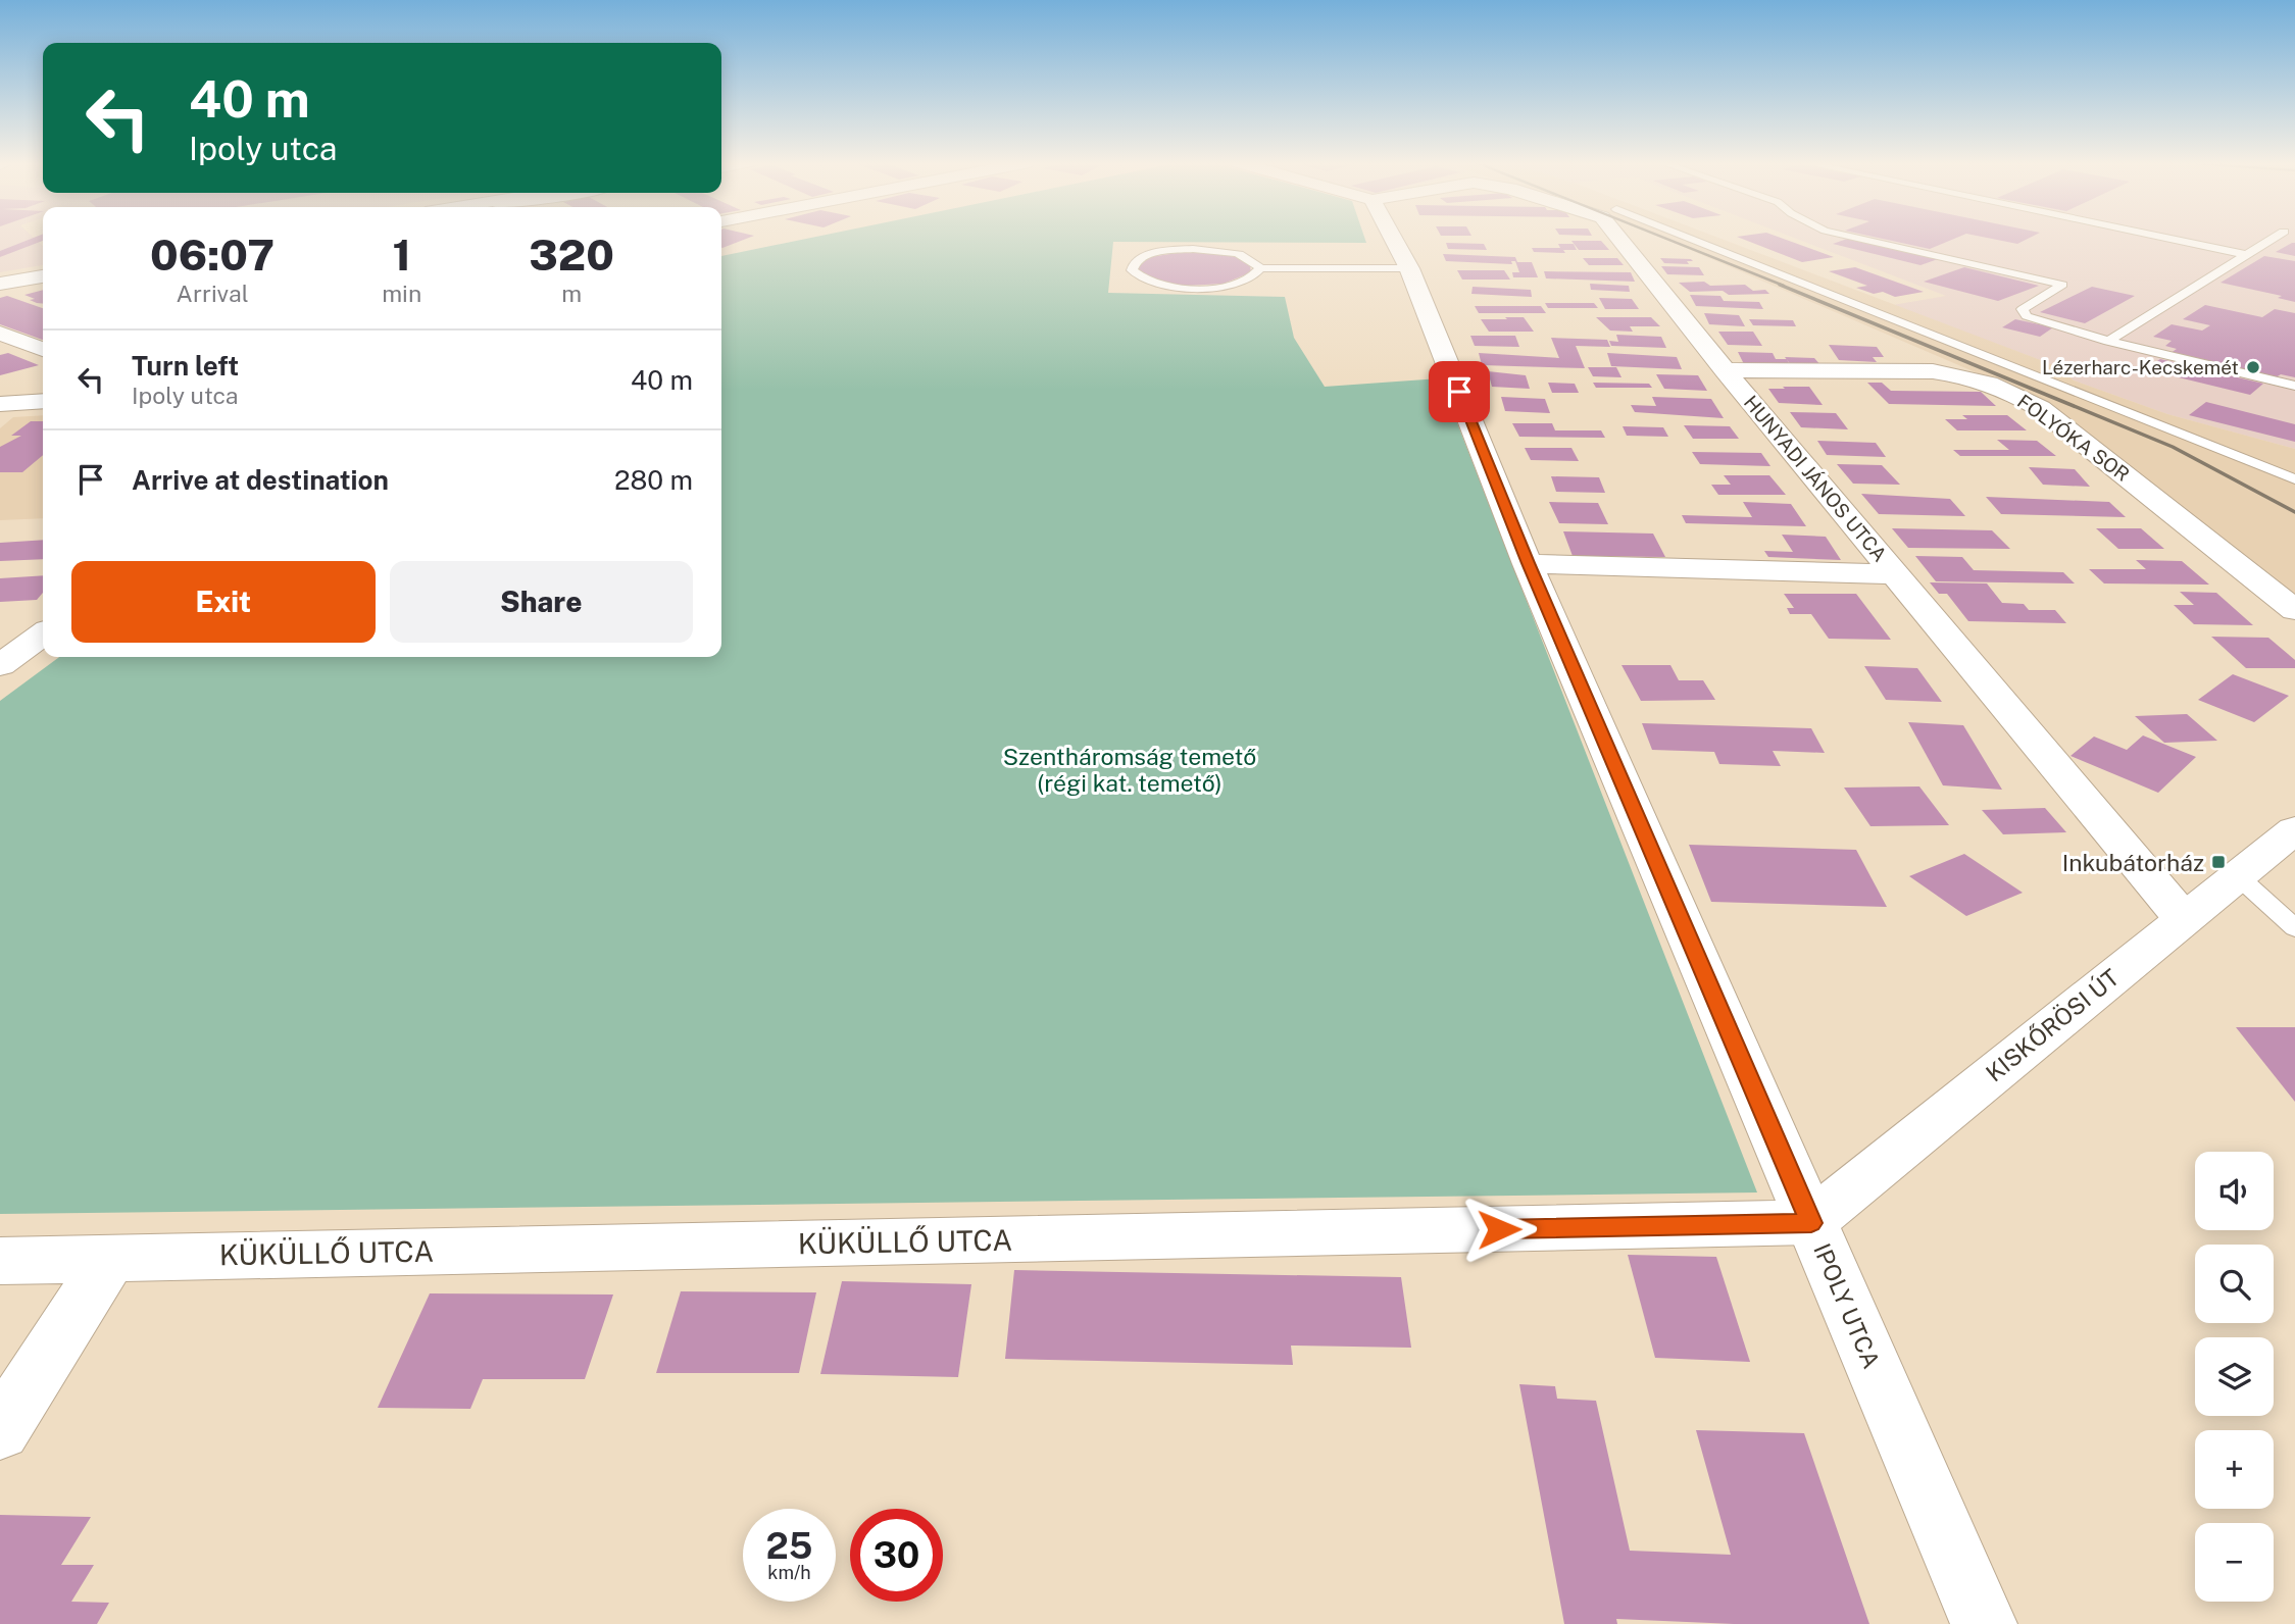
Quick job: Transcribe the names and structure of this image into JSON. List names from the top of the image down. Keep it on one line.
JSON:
{"streets":{"street":["FOLYÓKA SOR","HUNYADI JÁNOS UTCA","KISKŐRÖSI ÚT","KÜKÜLLŐ UTCA","IPOLY UTCA"]},"crossings":[["FOLYÓKA SOR","HUNYADI JÁNOS UTCA"],["HUNYADI JÁNOS UTCA","KISKŐRÖSI ÚT"],["KISKŐRÖSI ÚT","KÜKÜLLŐ UTCA"],["KISKŐRÖSI ÚT","IPOLY UTCA"],["KÜKÜLLŐ UTCA","IPOLY UTCA"]],"parks":["Szentháromság temető (régi kat. temető)"],"places":{"other":["Lézerharc-Kecskemét"],"transit":["Inkubátorház"]},"page":{"turn":["40 m","Ipoly utca"],"eta":["06:07","Arrival","1","min","320","m"],"list":[{"name":"Turn left","note":"Ipoly utca","value":"40 m"},{"name":"Arrive at destination","value":"280 m"}],"buttons":["Exit","Share"],"map_buttons":["+","−"],"speed":"25 km/h","limit":"30"}}
